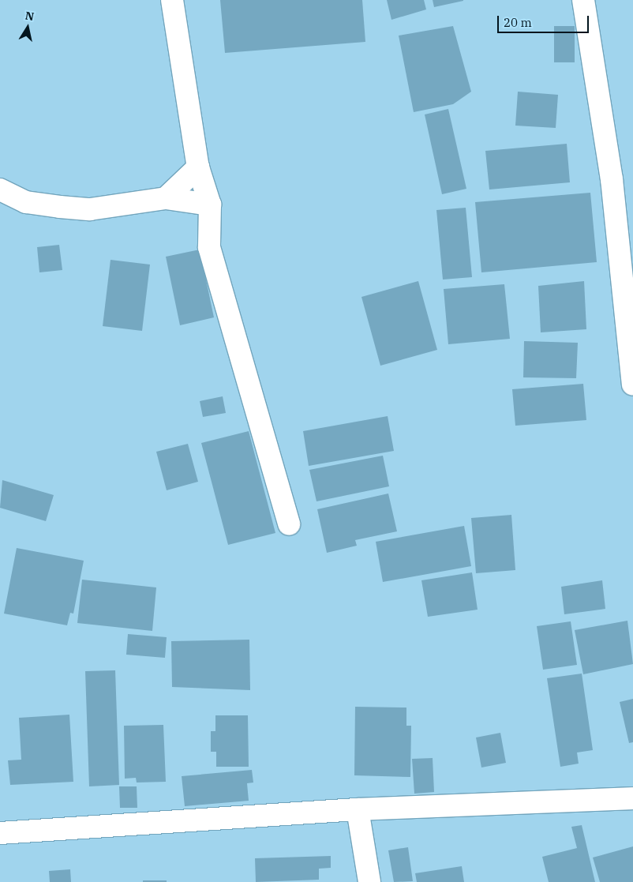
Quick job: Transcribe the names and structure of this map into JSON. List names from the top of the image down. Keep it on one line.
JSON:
{"scale_bar":"20 m","north":"top"}
